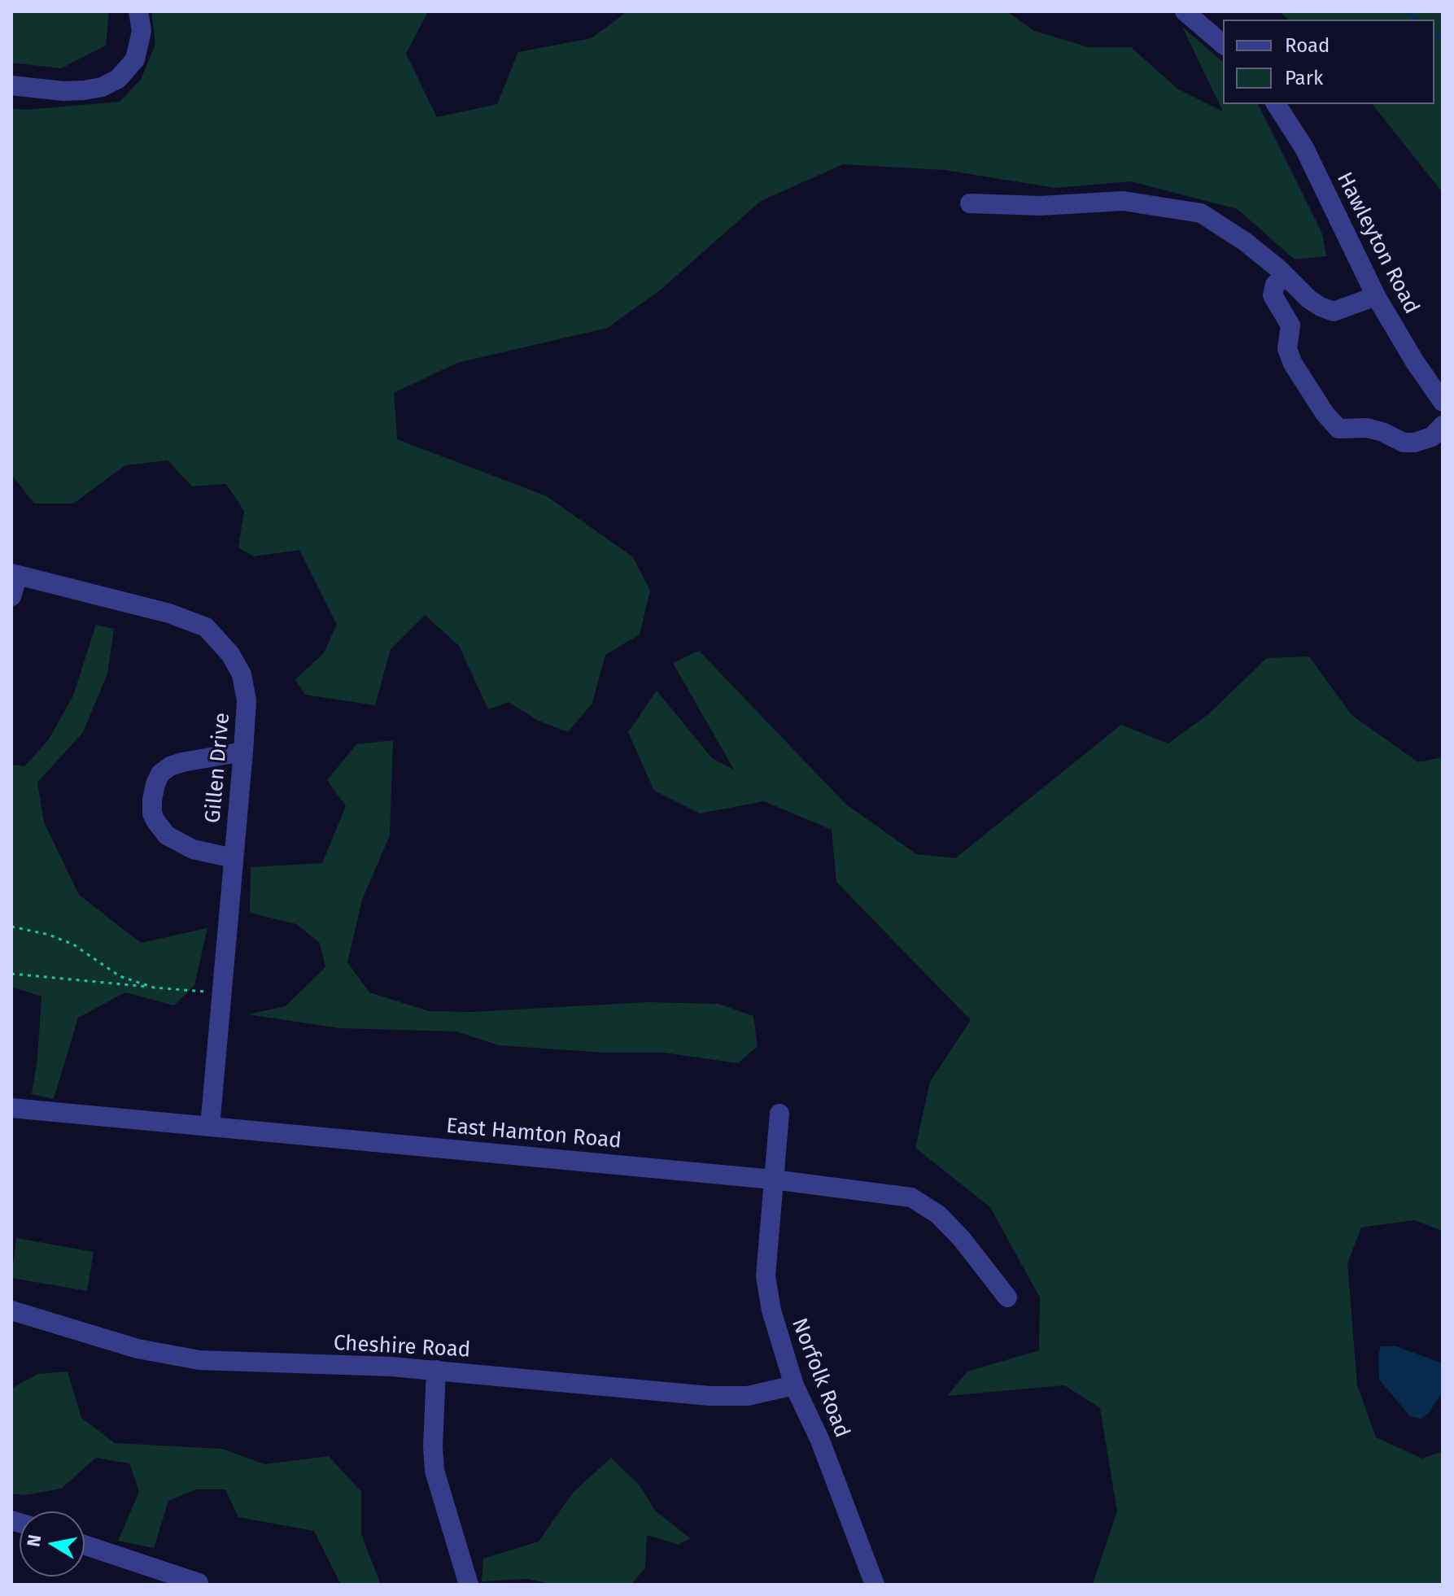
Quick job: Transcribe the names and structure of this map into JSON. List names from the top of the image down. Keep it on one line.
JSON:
{"streets":{"street":["Hawleyton Road","Gillen Drive","East Hamton Road","Cheshire Road","Norfolk Road"]},"crossings":[["Gillen Drive","East Hamton Road"],["East Hamton Road","Norfolk Road"],["Cheshire Road","Norfolk Road"]],"legend":["Road","Park"],"north":"left"}
